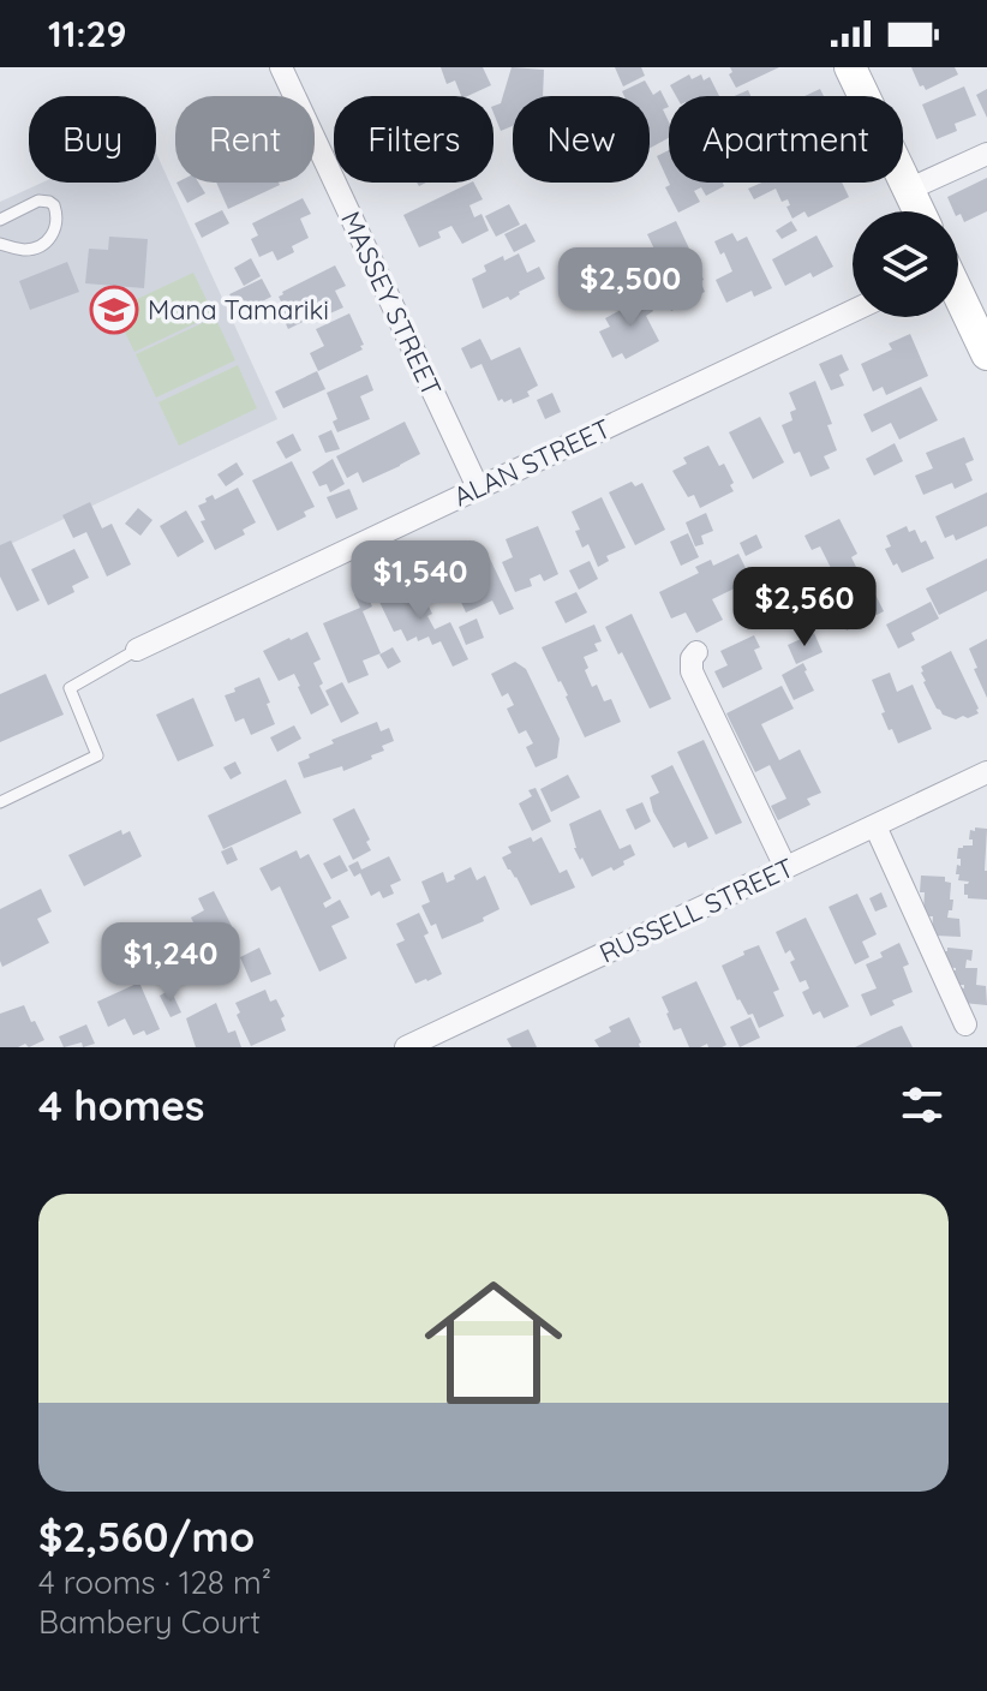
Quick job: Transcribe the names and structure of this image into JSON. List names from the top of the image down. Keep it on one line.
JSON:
{"streets":{"street":["MASSEY STREET","ALAN STREET","RUSSELL STREET"]},"crossings":[["MASSEY STREET","ALAN STREET"]],"places":{"school or university":["Mana Tamariki"]},"page":{"status":"11:29","chip":["Buy","Rent","Filters","New","Apartment"],"price":["$2,500","$1,540","$2,560","$1,240"],"heading":"4 homes","list":[{"name":"$2,560/mo","note":"4 rooms · 128 m² · Bambery Court"}]}}
